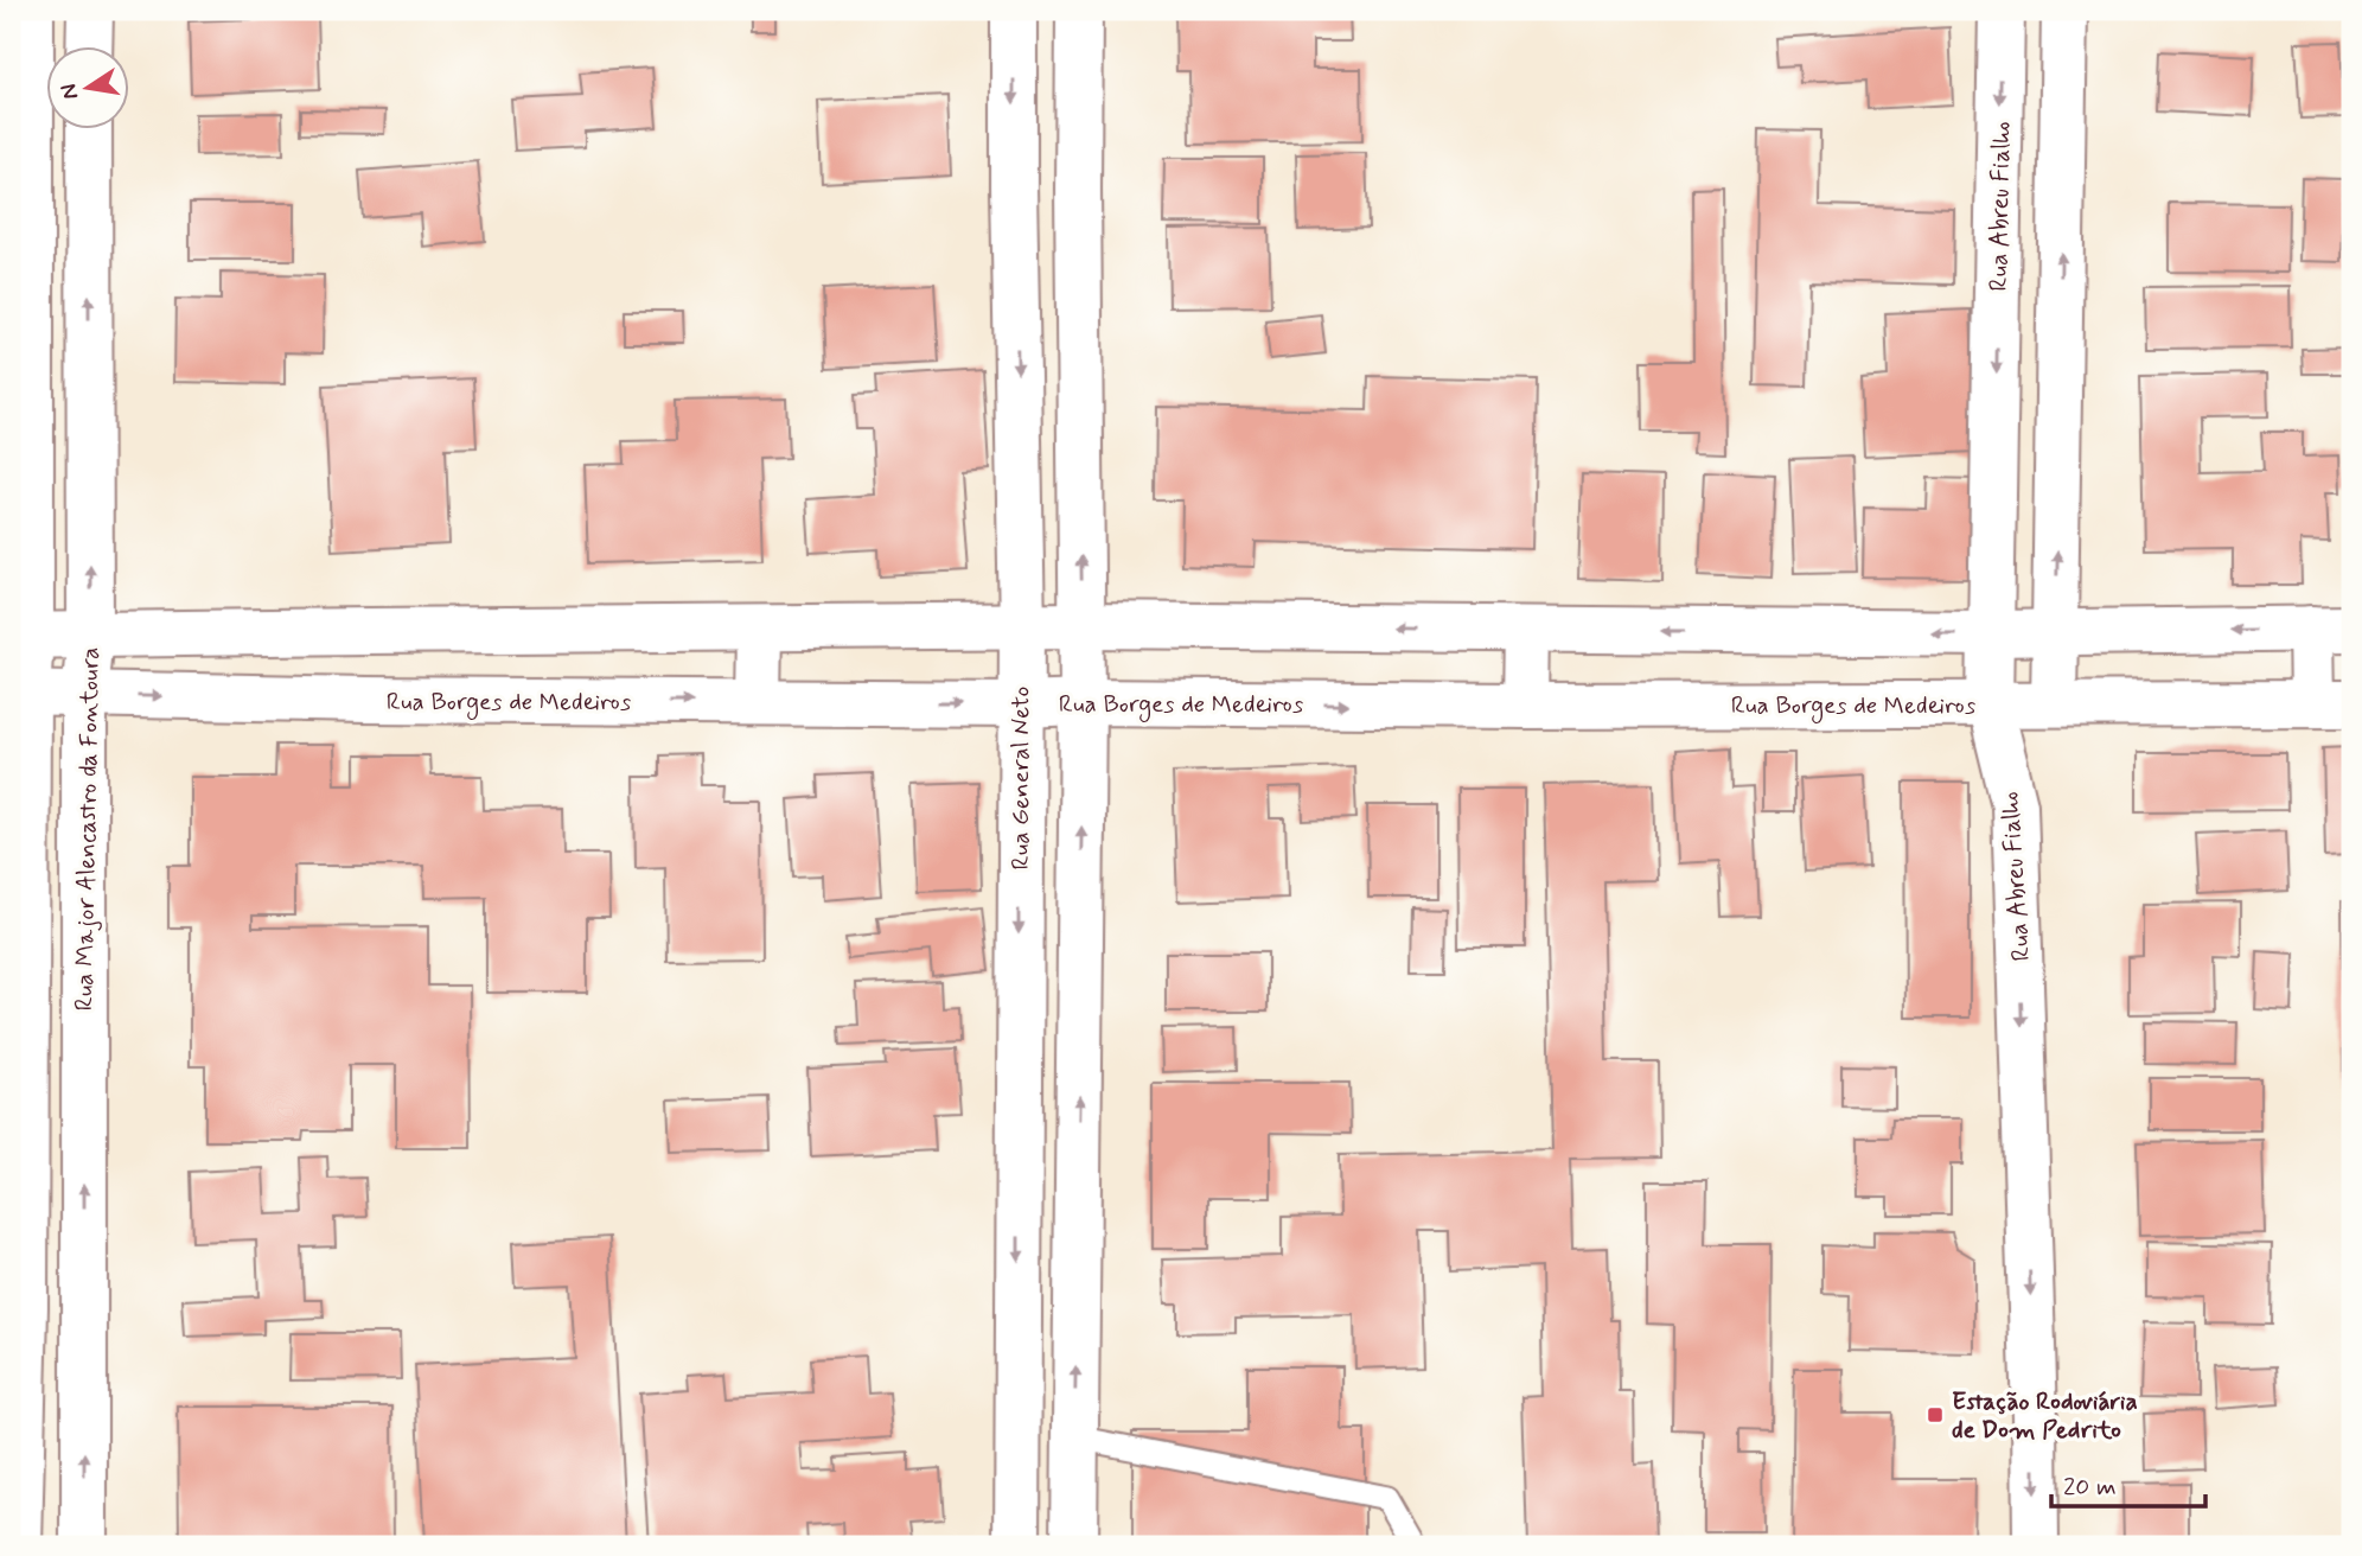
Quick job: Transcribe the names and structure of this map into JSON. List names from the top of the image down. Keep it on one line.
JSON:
{"streets":{"street":["Rua Abreu Fialho","Rua Borges de Medeiros","Rua General Neto","Rua Major Alencastro da Fontoura"]},"crossings":[["Rua Abreu Fialho","Rua Borges de Medeiros"],["Rua Borges de Medeiros","Rua General Neto"],["Rua Borges de Medeiros","Rua Major Alencastro da Fontoura"]],"places":{"transit":["Estação Rodoviária de Dom Pedrito"]},"scale_bar":"20 m","north":"left"}
